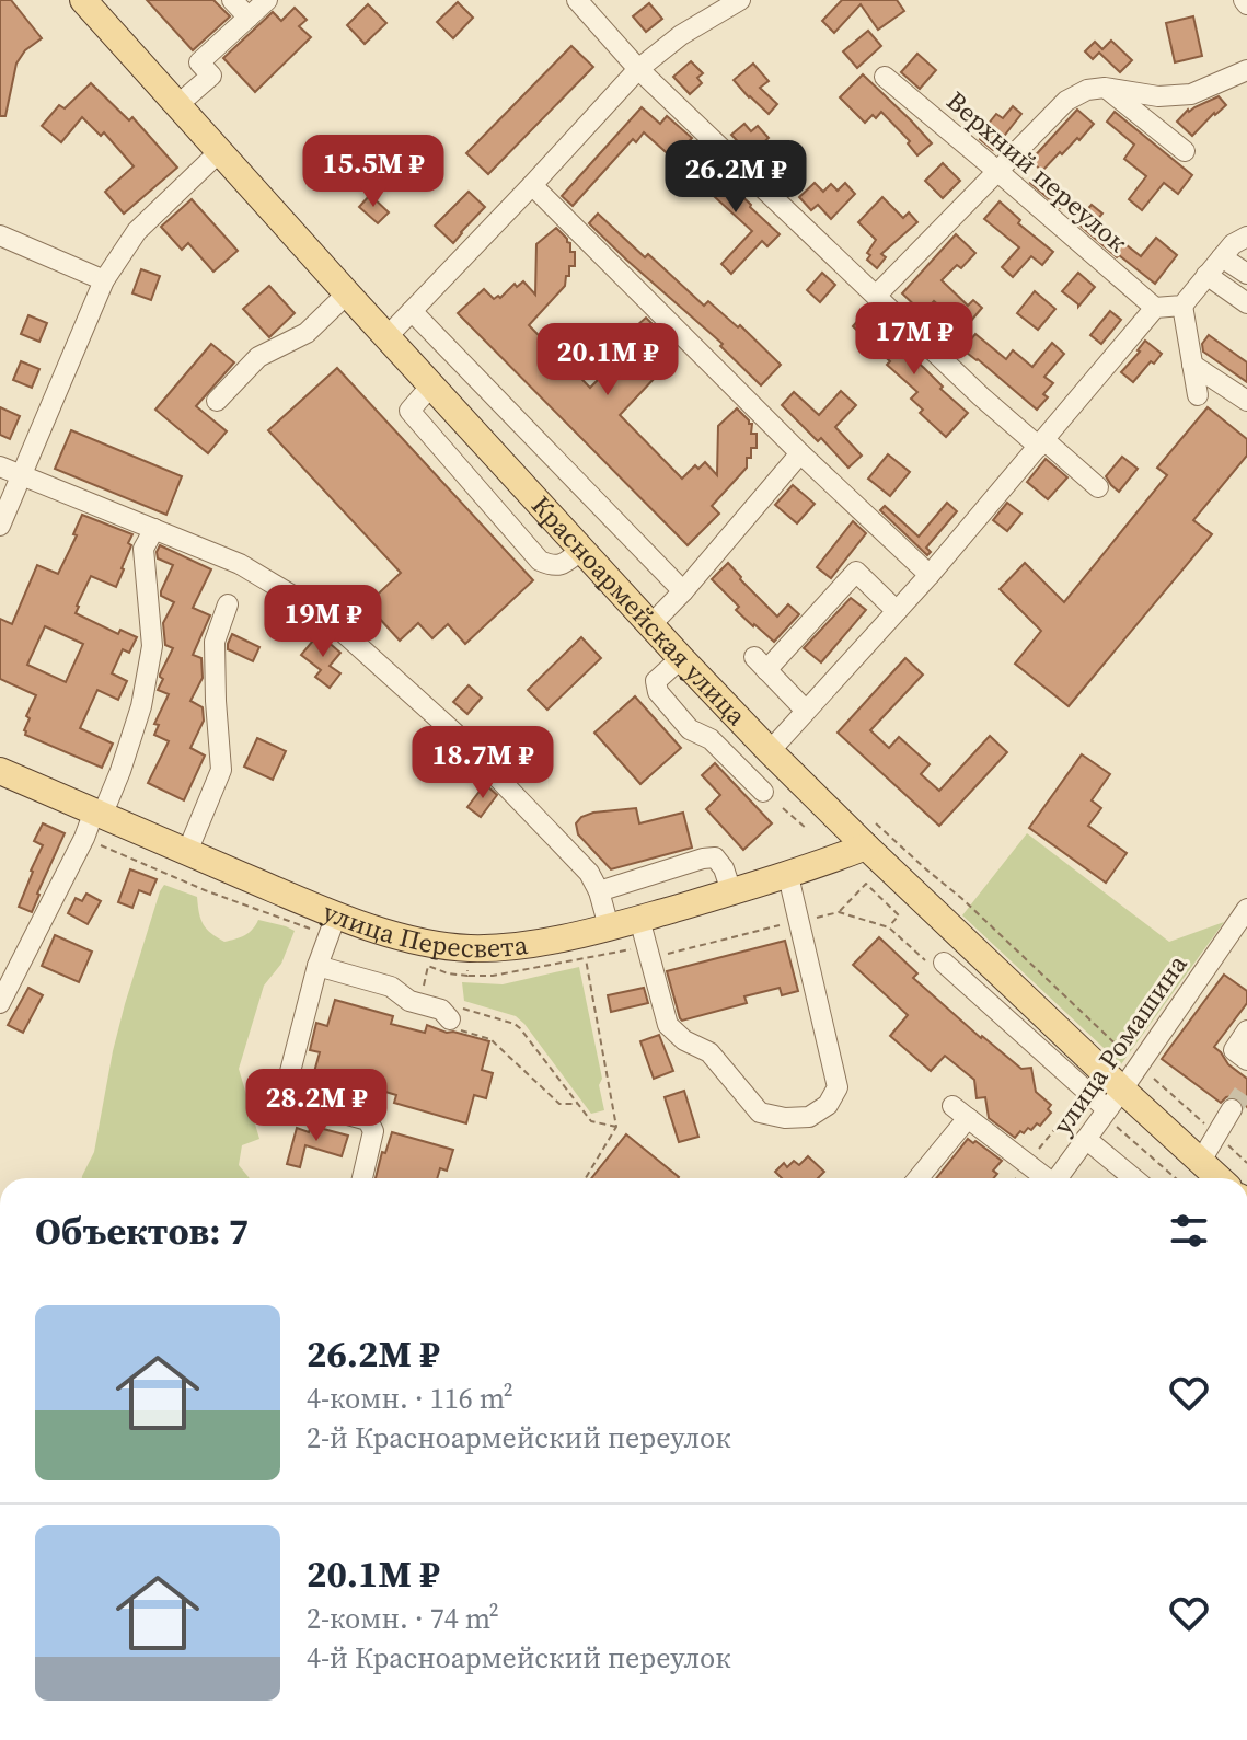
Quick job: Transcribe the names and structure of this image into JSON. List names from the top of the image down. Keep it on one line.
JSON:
{"streets":{"main road":["Красноармейская улица","улица Пересвета"],"street":["Верхний переулок","улица Ромашина"]},"crossings":[["Красноармейская улица","улица Пересвета"],["Красноармейская улица","улица Ромашина"]],"page":{"price":["15.5M ₽","26.2M ₽","17M ₽","20.1M ₽","19M ₽","18.7M ₽","28.2M ₽"],"heading":"Объектов: 7","list":[{"name":"26.2M ₽","note":"4-комн. · 116 m² · 2-й Красноармейский переулок"},{"name":"20.1M ₽","note":"2-комн. · 74 m² · 4-й Красноармейский переулок"}]}}
